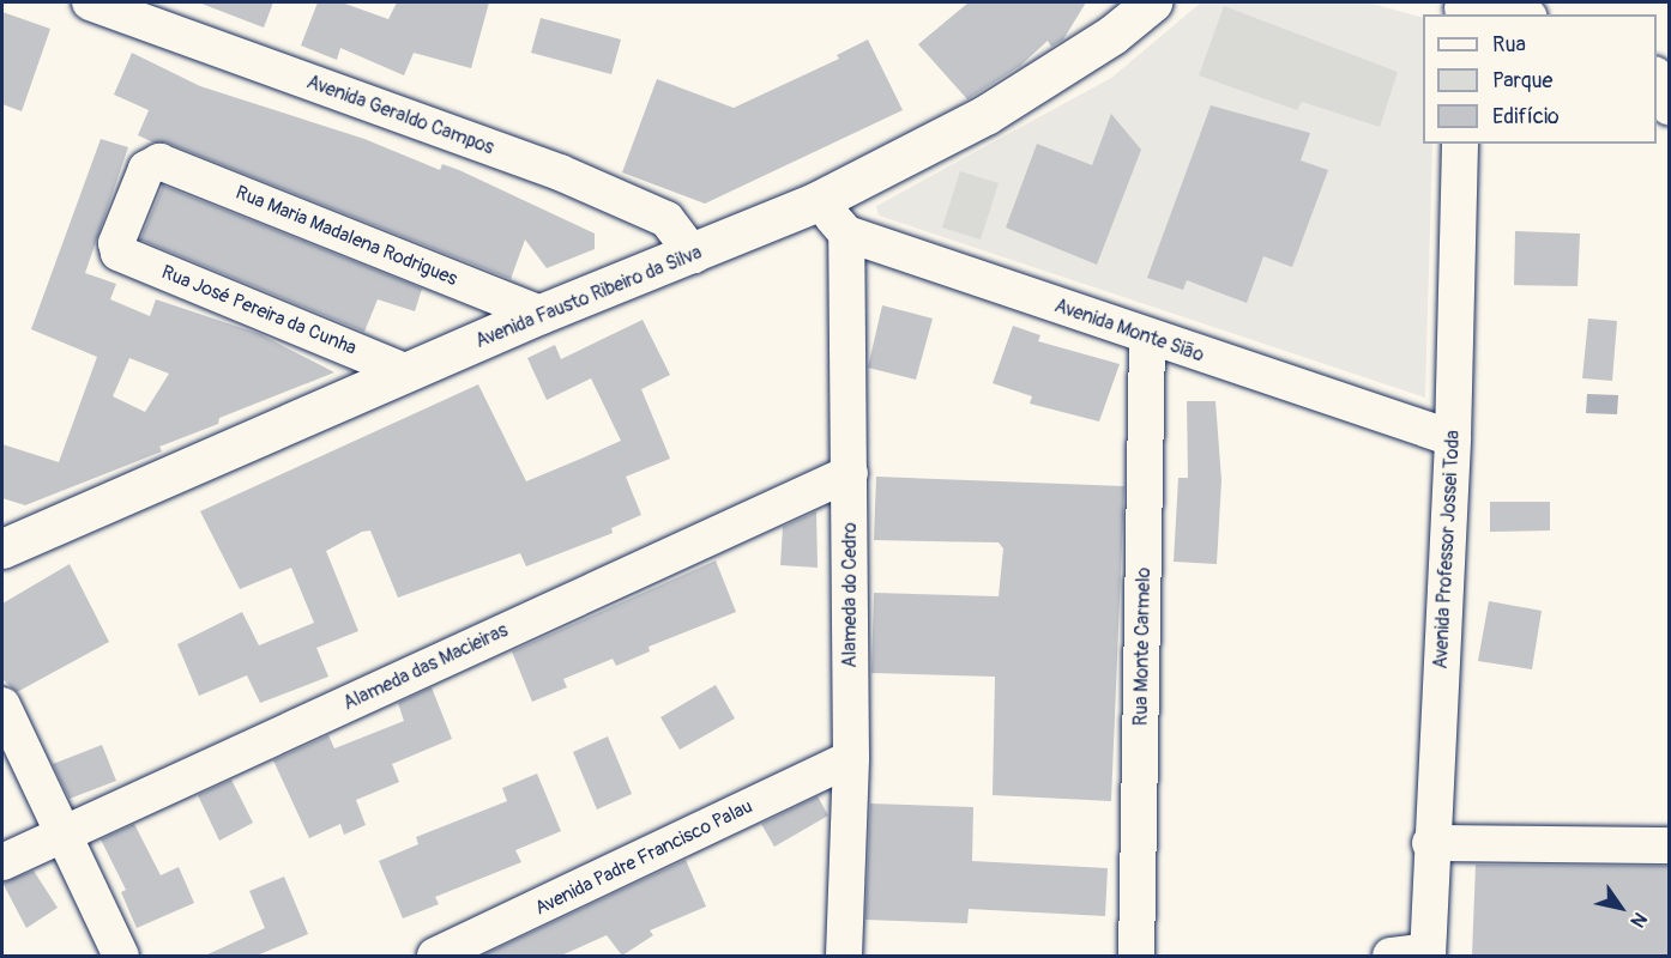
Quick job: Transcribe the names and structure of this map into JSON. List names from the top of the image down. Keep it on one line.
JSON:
{"streets":{"main road":["Avenida Fausto Ribeiro da Silva"],"street":["Avenida Geraldo Campos","Rua Maria Madalena Rodrigues","Rua José Pereira da Cunha","Avenida Monte Sião","Avenida Professor Jossei Toda","Alameda do Cedro","Rua Monte Carmelo","Alameda das Macieiras","Avenida Padre Francisco Palau"]},"crossings":[["Avenida Geraldo Campos","Avenida Fausto Ribeiro da Silva"],["Rua Maria Madalena Rodrigues","Avenida Fausto Ribeiro da Silva"],["Rua Maria Madalena Rodrigues","Rua José Pereira da Cunha"],["Avenida Fausto Ribeiro da Silva","Rua José Pereira da Cunha"],["Avenida Fausto Ribeiro da Silva","Avenida Monte Sião"],["Avenida Monte Sião","Avenida Professor Jossei Toda"],["Avenida Monte Sião","Alameda do Cedro"],["Avenida Monte Sião","Rua Monte Carmelo"],["Alameda do Cedro","Alameda das Macieiras"],["Alameda do Cedro","Avenida Padre Francisco Palau"]],"legend":["Rua","Parque","Edifício"],"north":"bottom right"}
